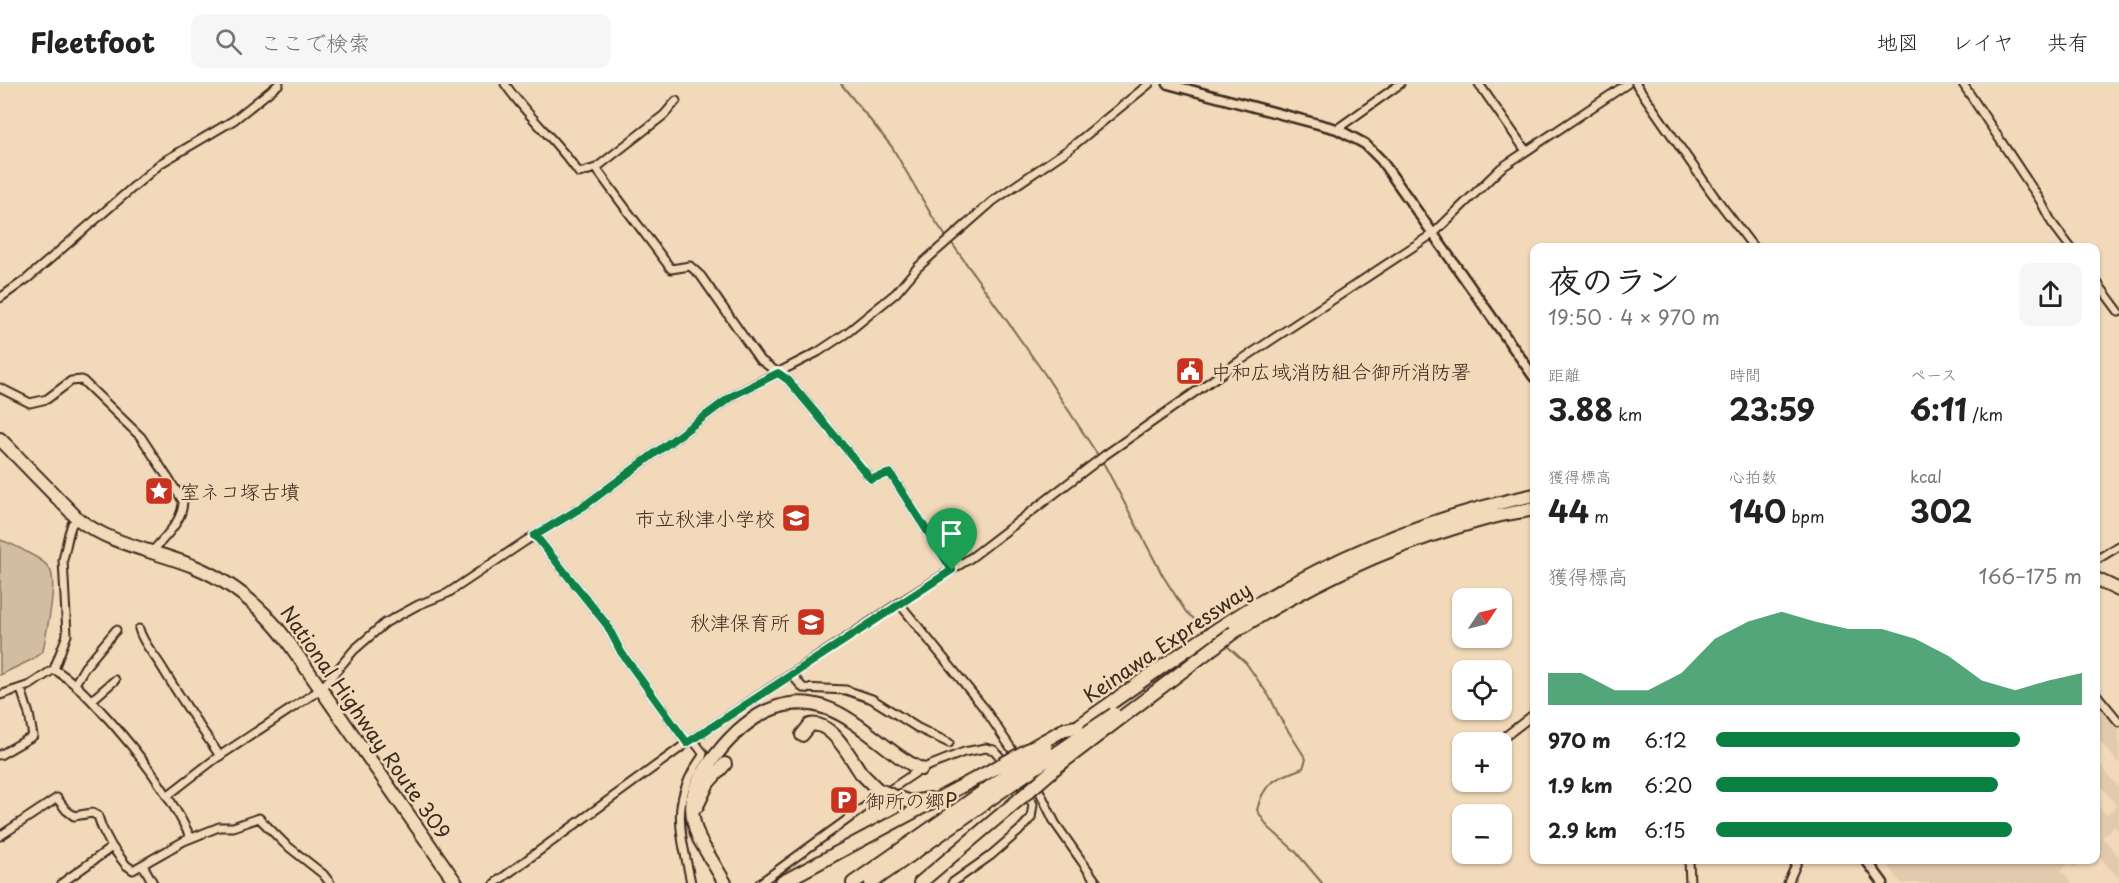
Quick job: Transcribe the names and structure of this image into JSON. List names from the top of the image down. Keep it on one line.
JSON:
{"streets":{"highway":["Keinawa Expressway","National Highway Route 309"]},"places":{"public building":["中和広域消防組合御所消防署"],"place":["室ネコ塚古墳"],"school or university":["市立秋津小学校","秋津保育所"],"parking":["御所の郷P"]},"north":"top right","page":{"header":"Fleetfoot","search":"ここで検索","nav":["地図","レイヤ","共有"],"heading":["夜のラン","19:50 · 4 × 970 m"],"stats":[["距離","3.88 km"],["時間","23:59"],["ペース","6:11 /km"],["獲得標高","44 m"],["心拍数","140 bpm"],["kcal","302"]],"chart":["獲得標高","166–175 m"],"map_buttons":["+","−"],"list":[{"name":"970 m","note":"6:12"},{"name":"1.9 km","note":"6:20"},{"name":"2.9 km","note":"6:15"}]}}
